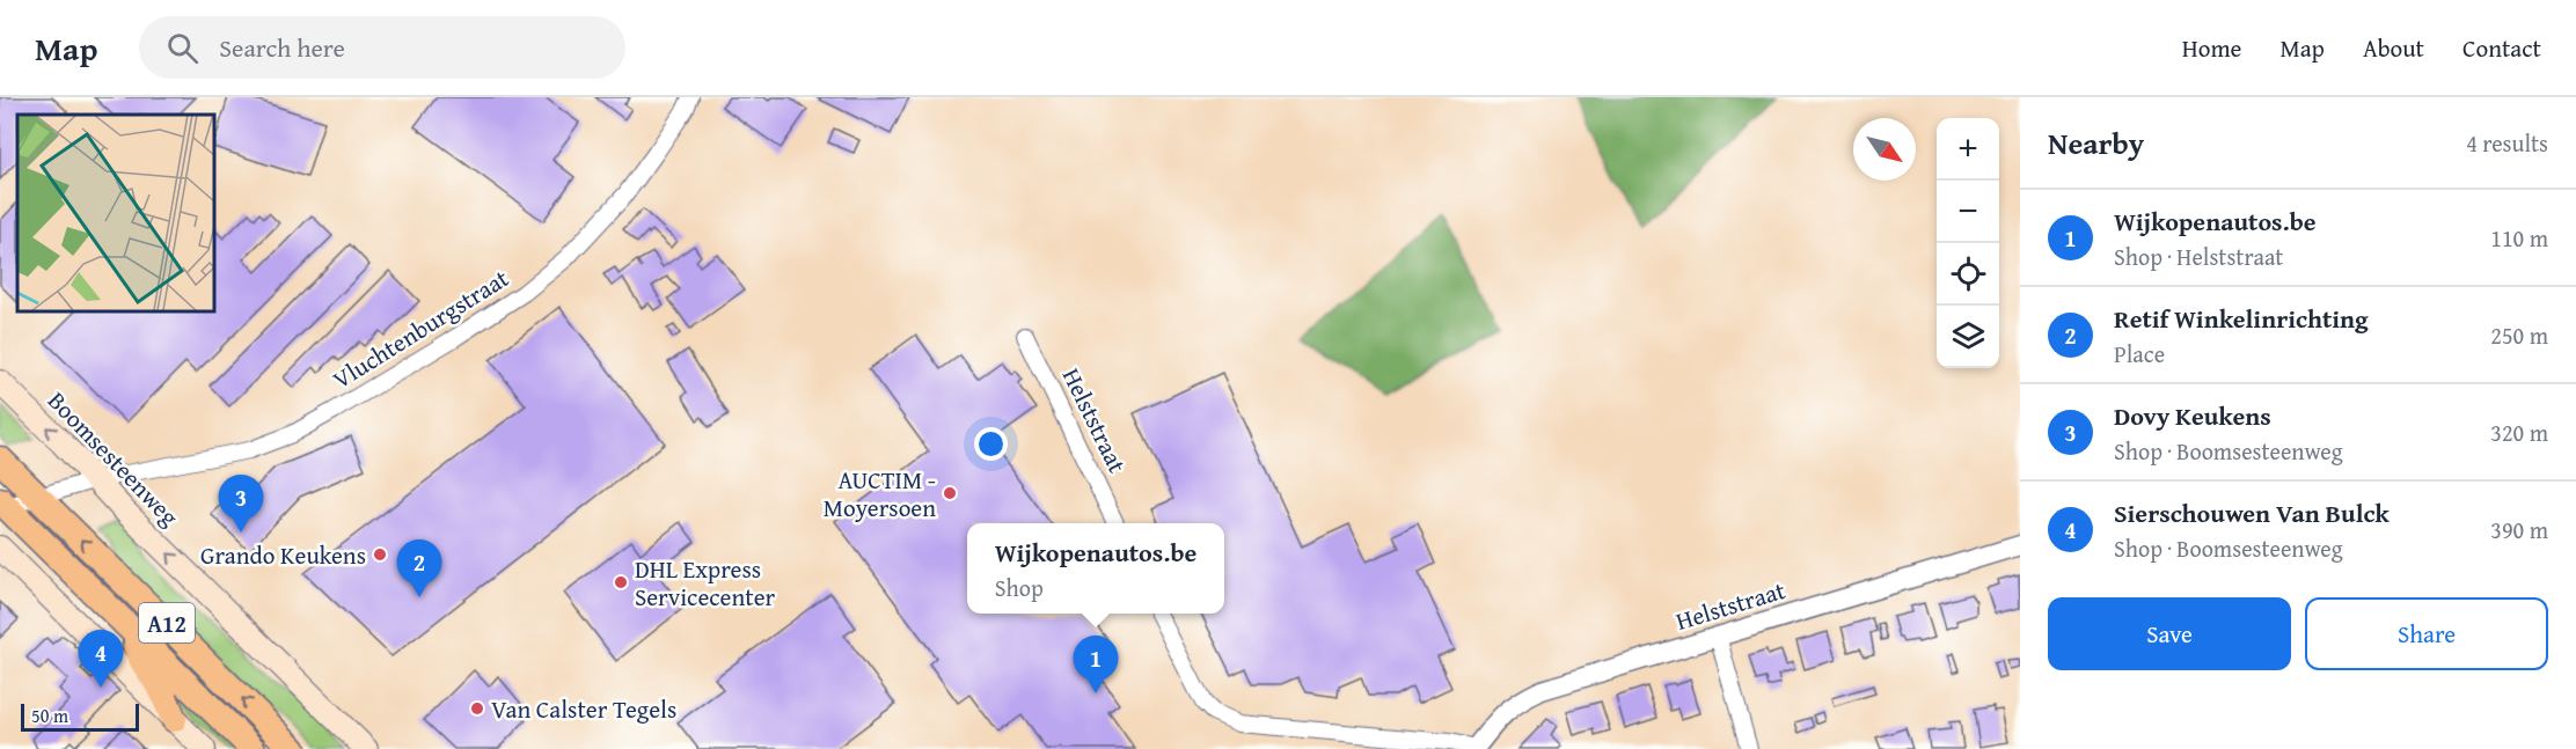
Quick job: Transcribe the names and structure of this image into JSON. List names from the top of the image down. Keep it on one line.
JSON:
{"streets":{"highway":["A12"],"main road":["Boomsesteenweg"],"street":["Vluchtenburgstraat","Helststraat"]},"crossings":[["Vluchtenburgstraat","Boomsesteenweg"],["Vluchtenburgstraat","A12"]],"places":["AUCTIM - Moyersoen","Grando Keukens","DHL Express Servicecenter","Van Calster Tegels"],"scale_bar":"50 m","north":"bottom right","page":{"header":"Map","search":"Search here","nav":["Home","Map","About","Contact"],"heading":["Nearby","4 results"],"map_buttons":["+","−"],"list":[{"mark":"1","name":"Wijkopenautos.be","note":"Shop · Helststraat","value":"110 m"},{"mark":"2","name":"Retif Winkelinrichting","note":"Place","value":"250 m"},{"mark":"3","name":"Dovy Keukens","note":"Shop · Boomsesteenweg","value":"320 m"},{"mark":"4","name":"Sierschouwen Van Bulck","note":"Shop · Boomsesteenweg","value":"390 m"}],"pins":["3","2","4","1"],"popup":["Wijkopenautos.be","Shop"],"buttons":["Save","Share"],"scale":"50 m"}}
